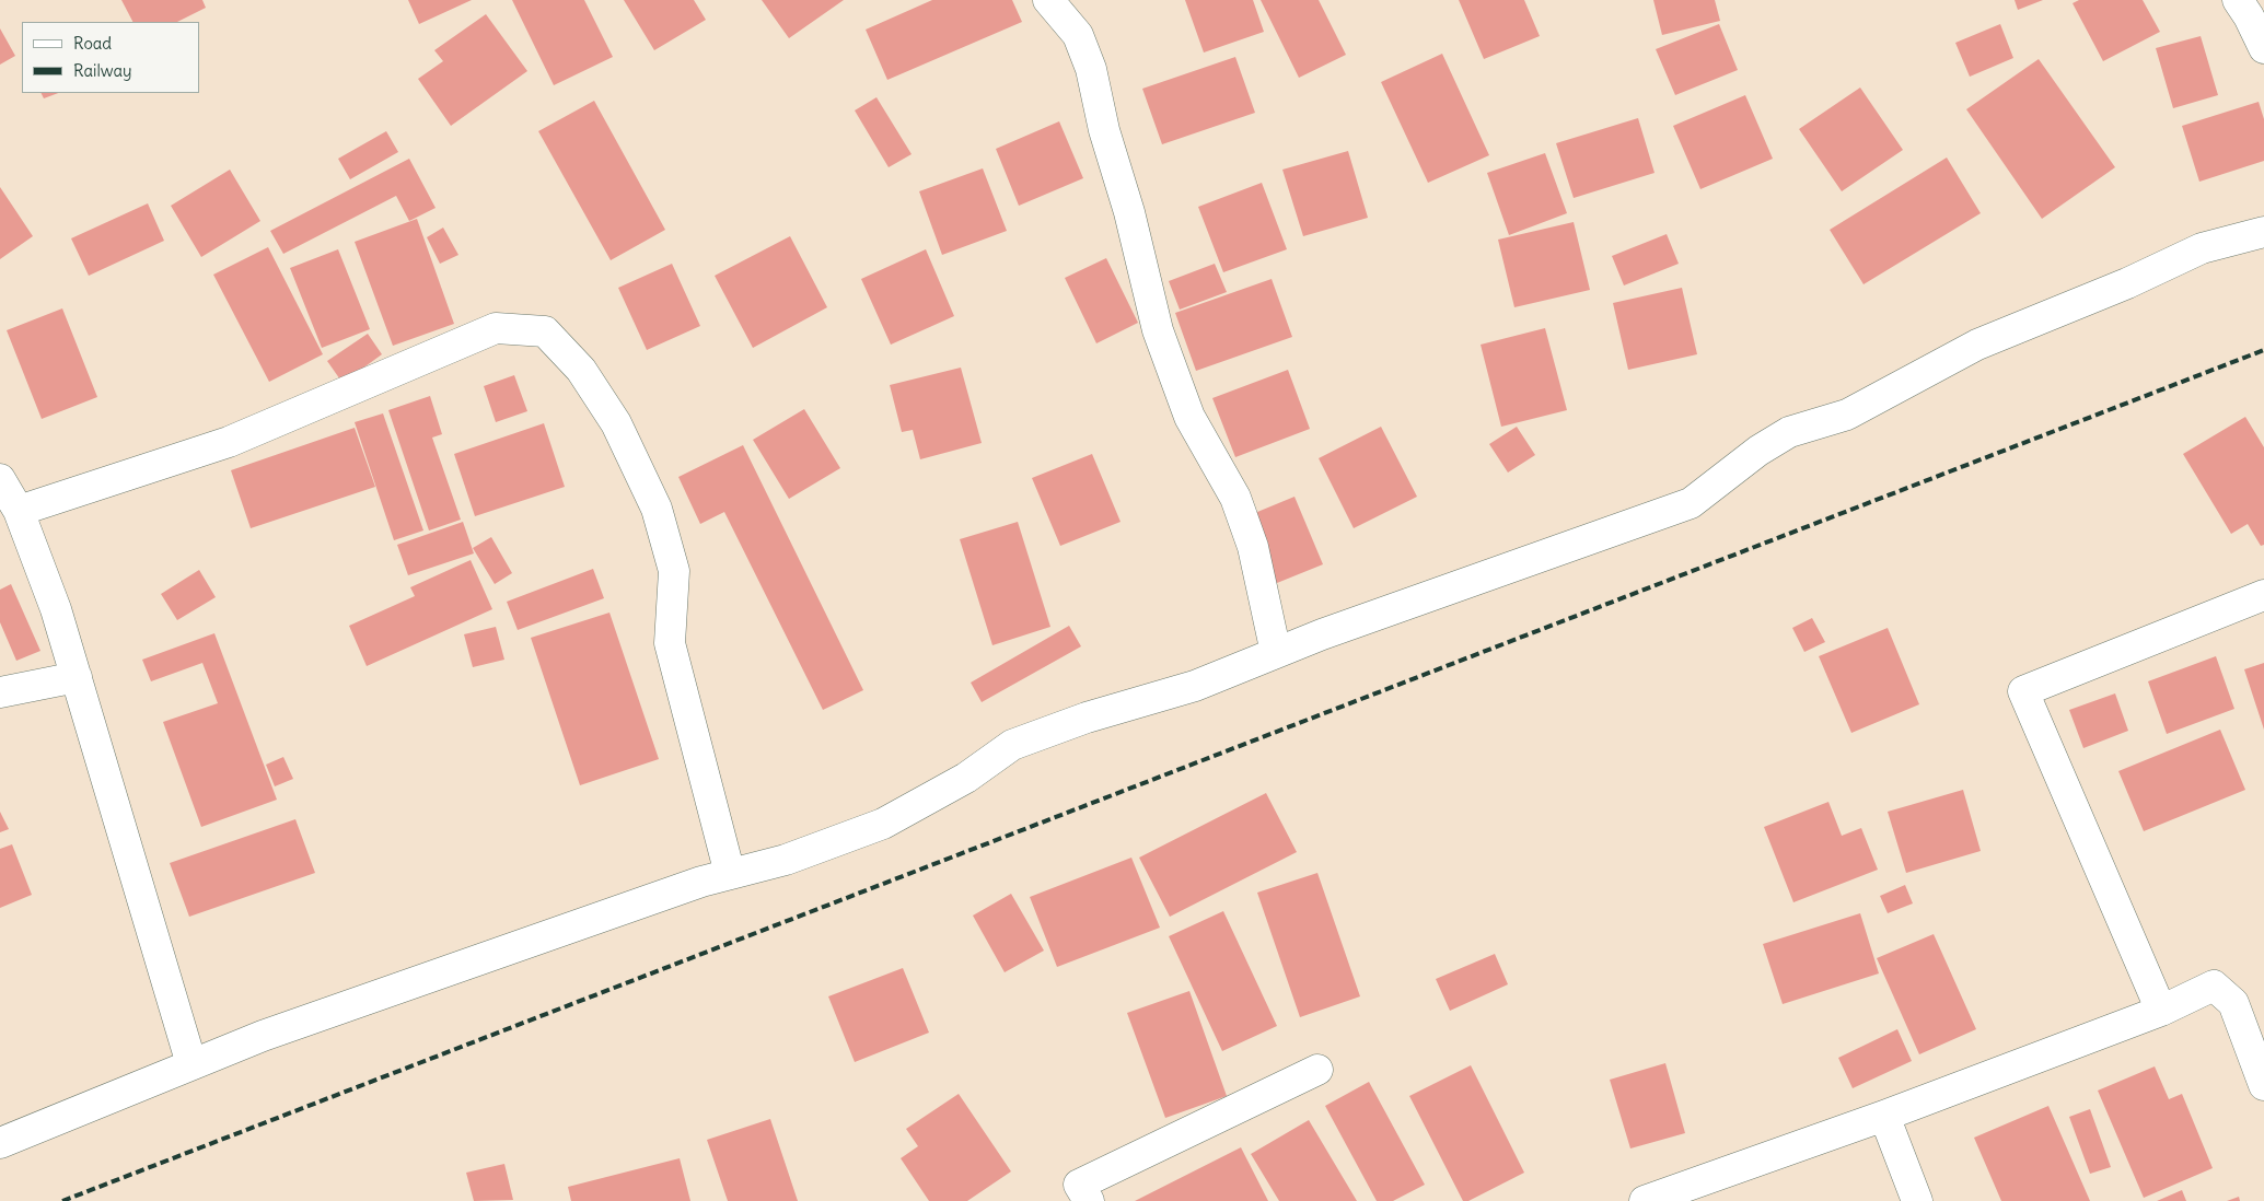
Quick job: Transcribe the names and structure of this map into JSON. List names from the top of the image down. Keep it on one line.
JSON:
{"legend":["Road","Railway"]}
